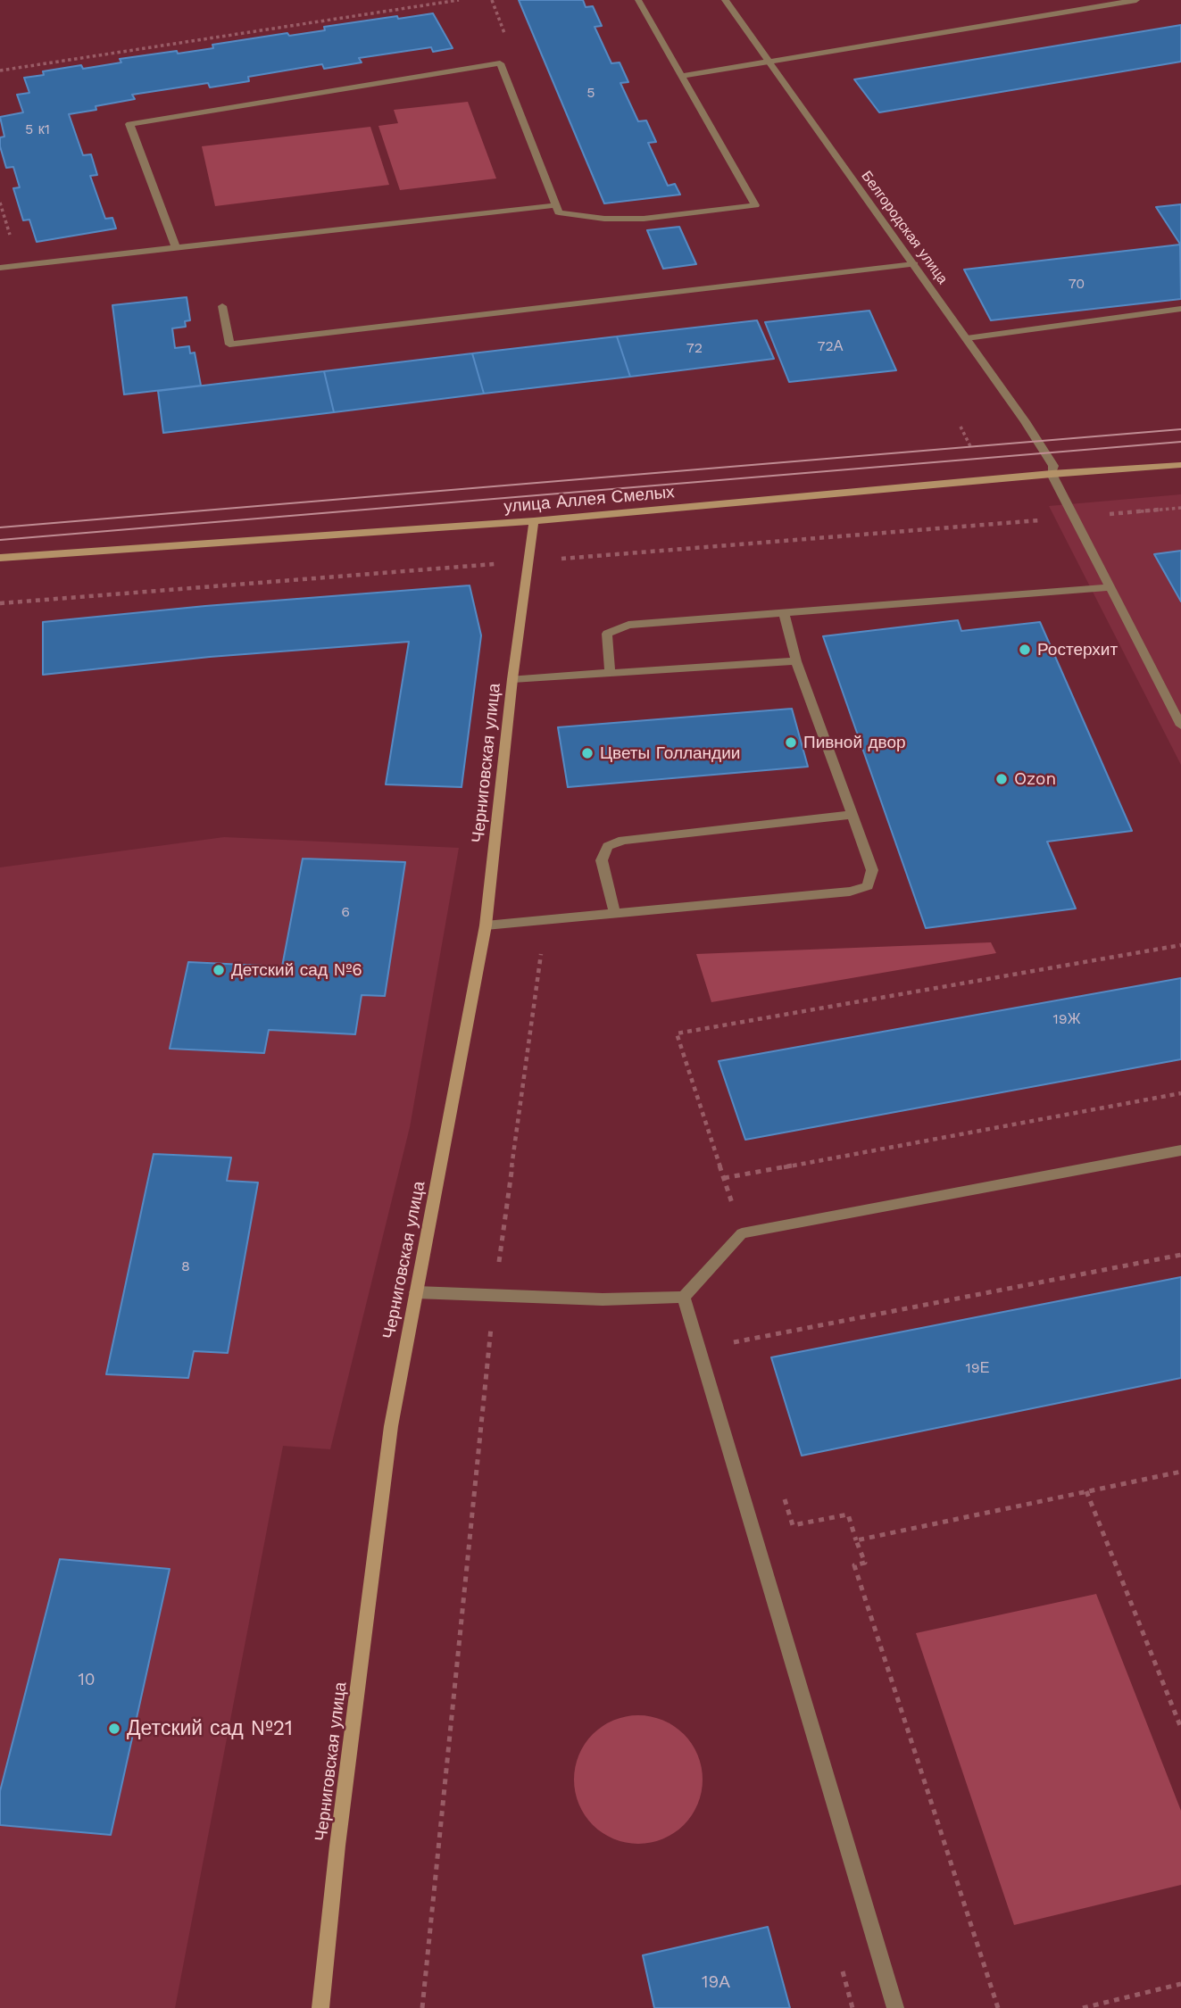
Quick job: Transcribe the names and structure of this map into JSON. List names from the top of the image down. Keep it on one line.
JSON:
{"streets":{"main road":["улица Аллея Смелых","Черниговская улица"],"street":["Белгородская улица"]},"crossings":[["Белгородская улица","улица Аллея Смелых"],["улица Аллея Смелых","Черниговская улица"]],"places":["Ростерхит","Пивной двор","Цветы Голландии","Ozon","Детский сад №6","Детский сад №21"],"house_numbers":["5","5 к1","70","72А","72","6","19Ж","8","19Е","10","19А"]}
